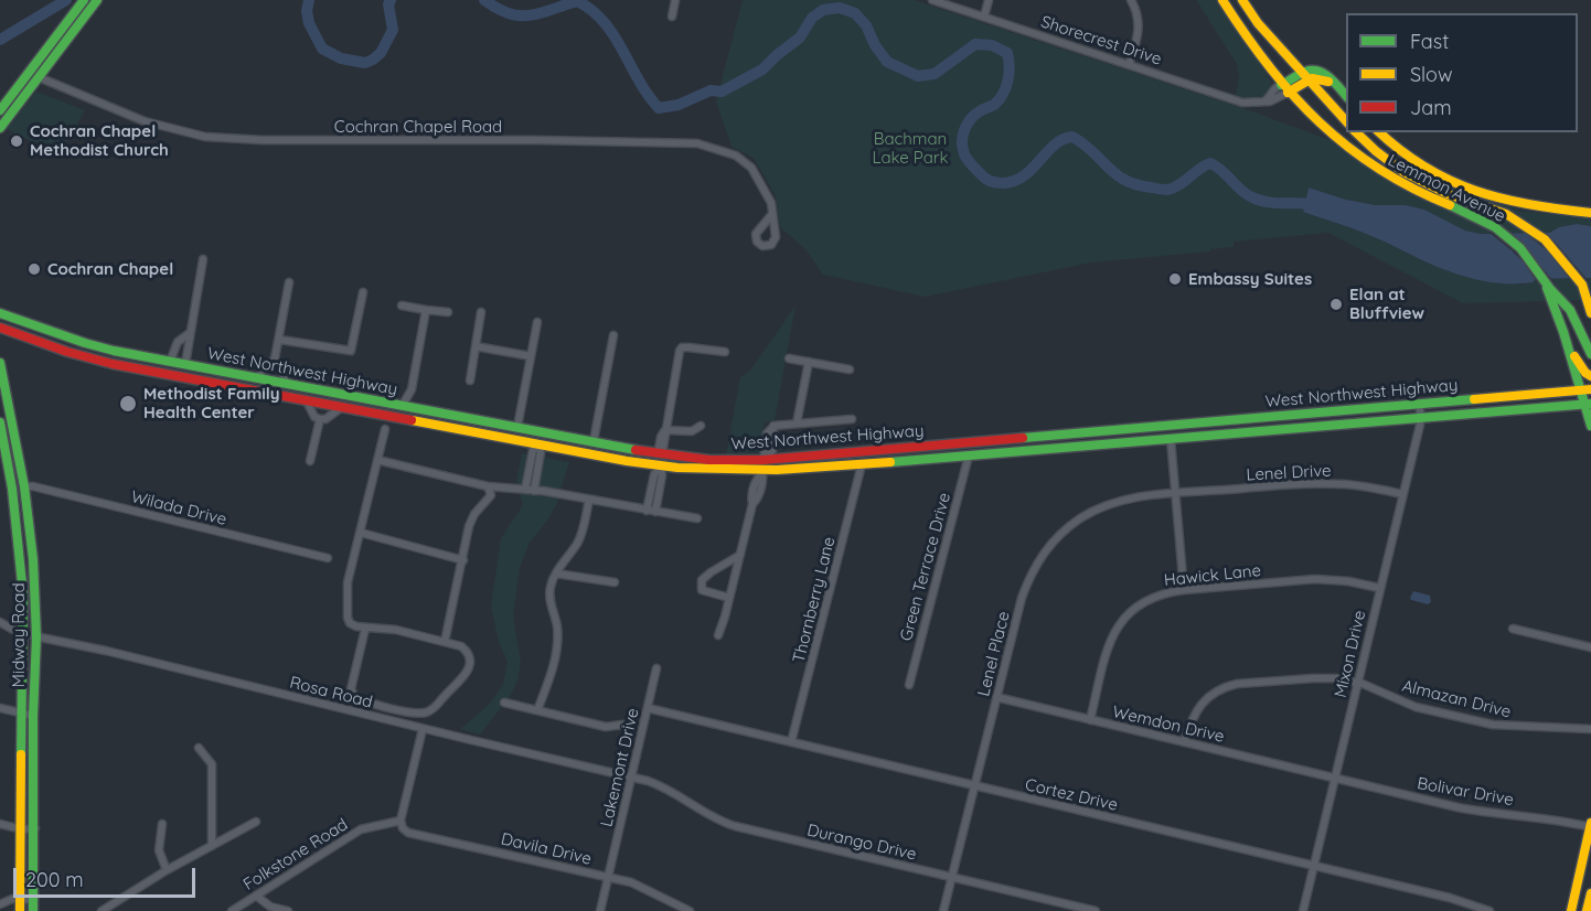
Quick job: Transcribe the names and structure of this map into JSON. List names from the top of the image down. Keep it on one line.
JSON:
{"streets":{"main road":["Shorecrest Drive","Lemmon Avenue","West Northwest Highway","Midway Road"],"street":["Cochran Chapel Road","Lenel Drive","Wilada Drive","Green Terrace Drive","Hawick Lane","Thornberry Lane","Lenel Place","Mixon Drive","Rosa Road","Almazan Drive","Wemdon Drive","Lakemont Drive","Bolivar Drive","Cortez Drive","Durango Drive","Davila Drive","Folkstone Road"]},"crossings":[["Shorecrest Drive","Lemmon Avenue"],["West Northwest Highway","Green Terrace Drive"],["West Northwest Highway","Thornberry Lane"],["West Northwest Highway","Mixon Drive"],["Lenel Drive","Lenel Place"],["Lenel Drive","Mixon Drive"],["Wilada Drive","Midway Road"],["Hawick Lane","Mixon Drive"],["Hawick Lane","Wemdon Drive"],["Thornberry Lane","Cortez Drive"],["Midway Road","Rosa Road"],["Lenel Place","Wemdon Drive"],["Lenel Place","Cortez Drive"],["Lenel Place","Durango Drive"],["Mixon Drive","Almazan Drive"],["Mixon Drive","Wemdon Drive"],["Mixon Drive","Bolivar Drive"],["Mixon Drive","Cortez Drive"],["Rosa Road","Lakemont Drive"],["Rosa Road","Durango Drive"],["Almazan Drive","Wemdon Drive"],["Wemdon Drive","Bolivar Drive"],["Lakemont Drive","Cortez Drive"],["Lakemont Drive","Durango Drive"],["Lakemont Drive","Davila Drive"],["Davila Drive","Folkstone Road"]],"parks":["Bachman Lake Park"],"places":["Cochran Chapel Methodist Church","Cochran Chapel","Embassy Suites","Elan at Bluffview","Methodist Family Health Center"],"legend":["Fast","Slow","Jam"],"scale_bar":"200 m"}
